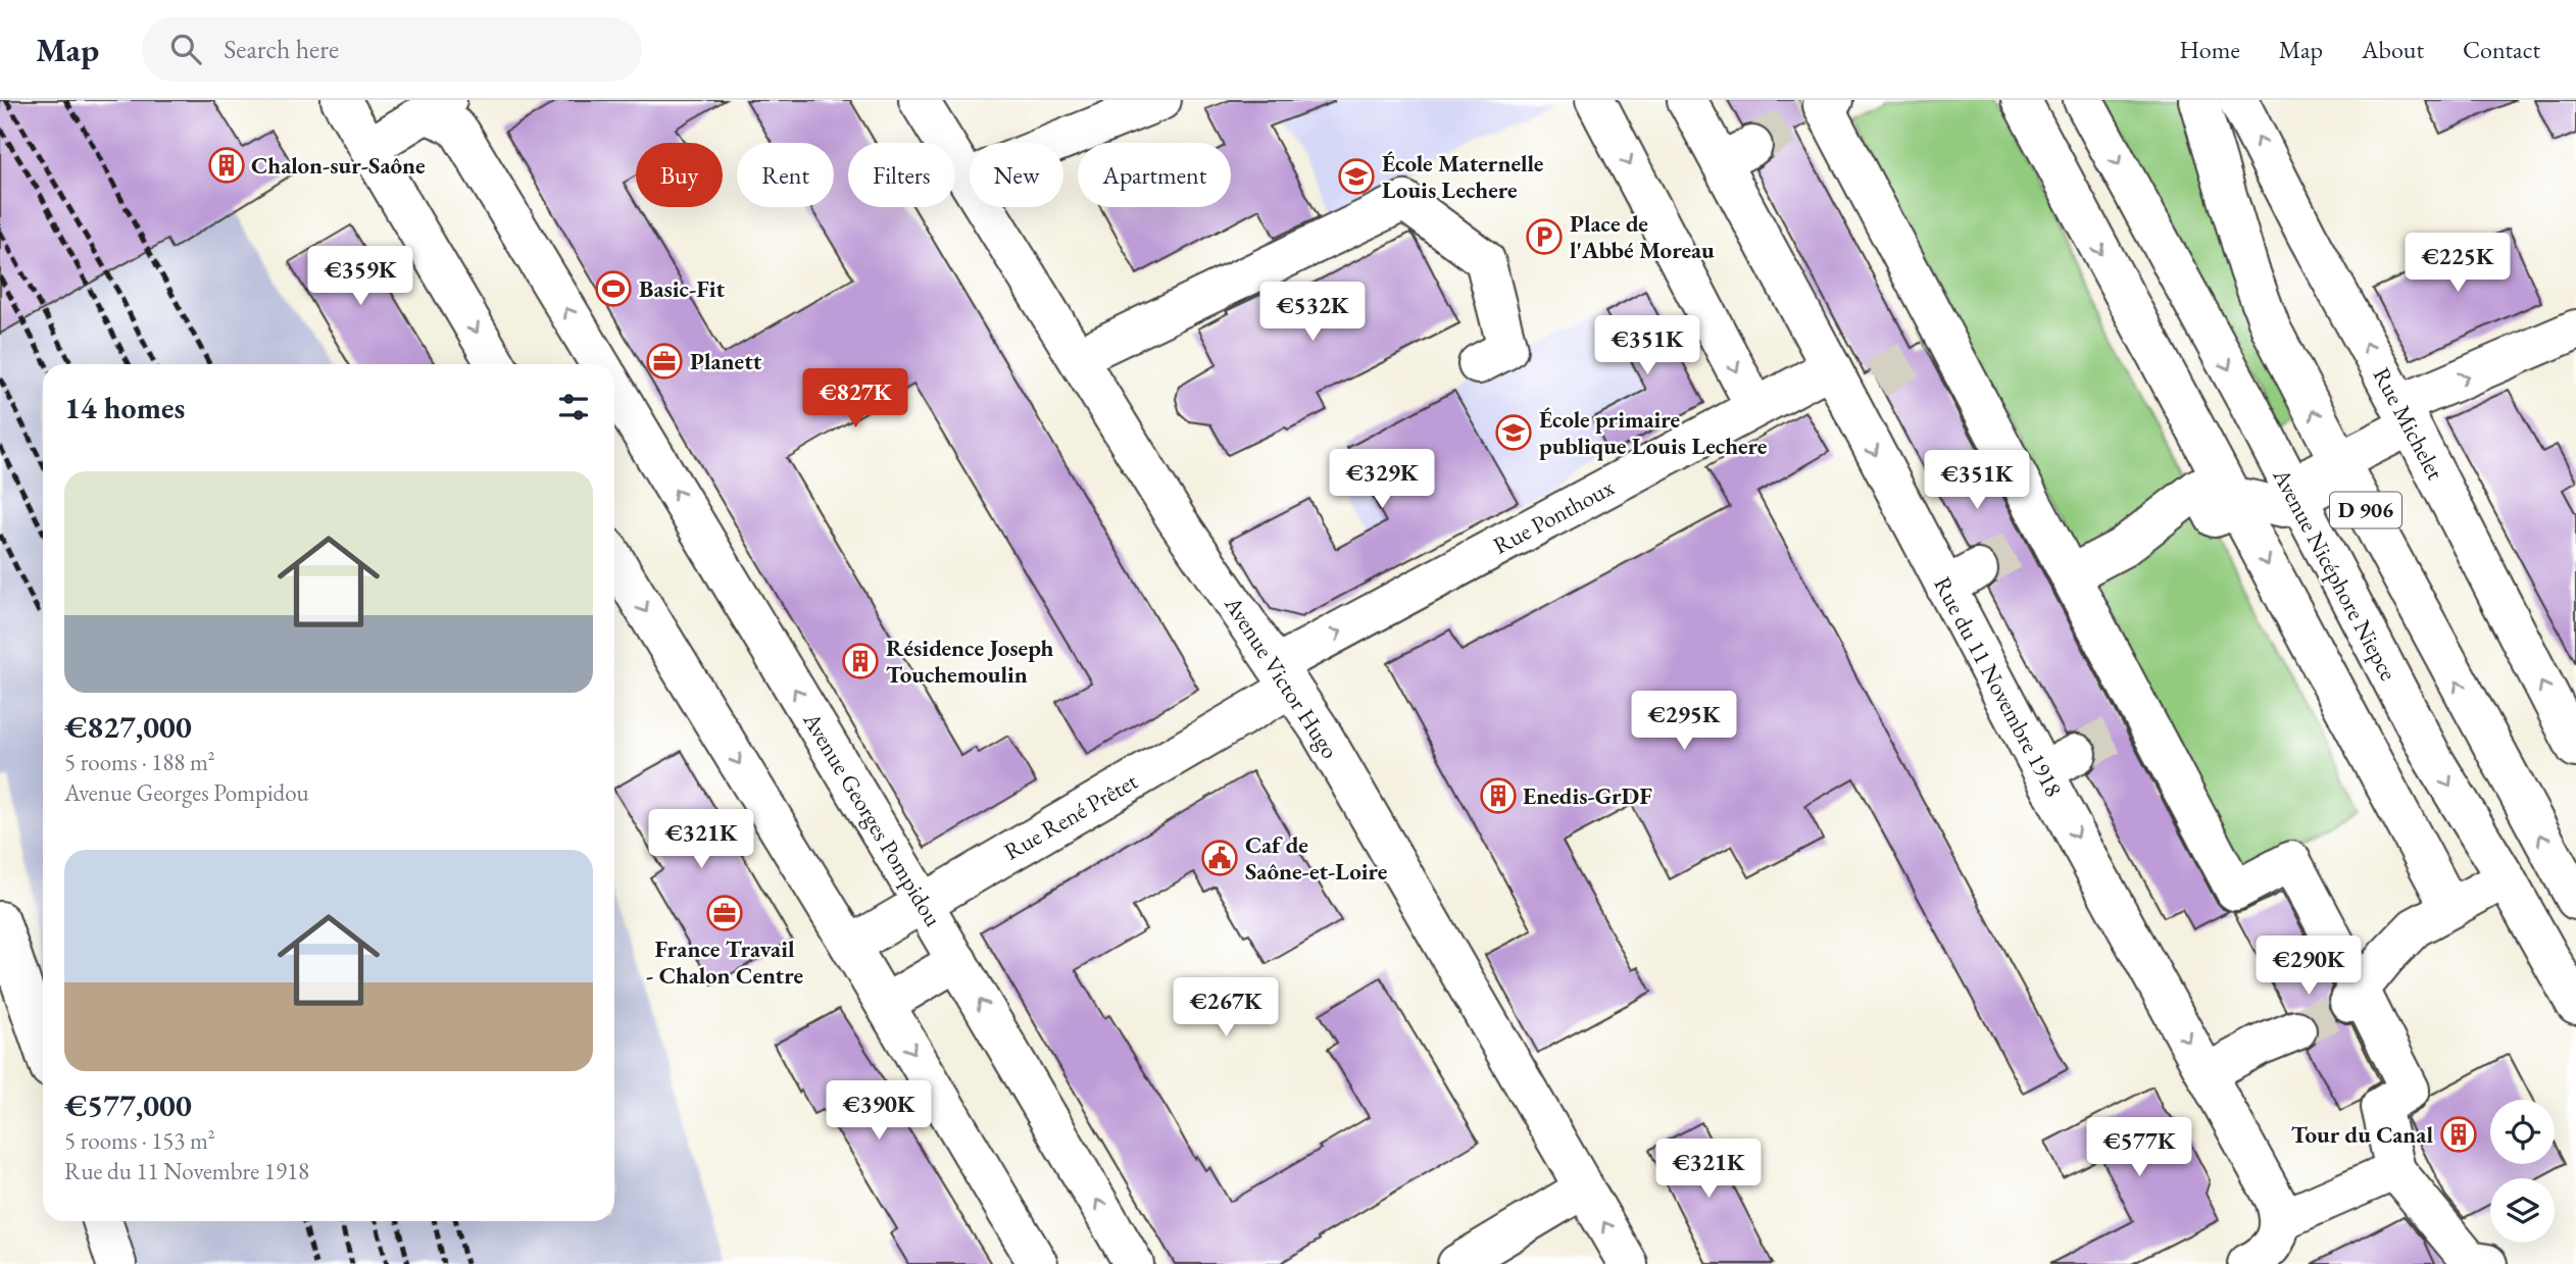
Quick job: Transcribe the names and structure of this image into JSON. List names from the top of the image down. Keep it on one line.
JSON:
{"streets":{"street":["Rue Michelet","D 906","Rue Ponthoux","Avenue Nicéphore Niepce","Avenue Victor Hugo","Rue du 11 Novembre 1918","Rue René Prêtet","Avenue Georges Pompidou"]},"crossings":[["Rue Ponthoux","Avenue Victor Hugo"],["Rue Ponthoux","Rue du 11 Novembre 1918"],["Rue Ponthoux","Rue René Prêtet"],["Avenue Victor Hugo","Rue René Prêtet"],["Rue René Prêtet","Avenue Georges Pompidou"]],"one_way":["Rue Ponthoux"],"places":{"building":["Chalon-sur-Saône","Résidence Joseph Touchemoulin","Enedis-GrDF","Tour du Canal"],"school or university":["École Maternelle Louis Lechere","École primaire publique Louis Lechere"],"parking":["Place de l'Abbé Moreau"],"sports":["Basic-Fit"],"office":["Planett","France Travail - Chalon Centre"],"public building":["Caf de Saône-et-Loire"]},"page":{"header":"Map","search":"Search here","nav":["Home","Map","About","Contact"],"chip":["Buy","Rent","Filters","New","Apartment"],"price":["€225K","€359K","€532K","€351K","€827K","€329K","€351K","€295K","€321K","€290K","€267K","€390K","€577K","€321K"],"heading":"14 homes","list":[{"name":"€827,000","note":"5 rooms · 188 m² · Avenue Georges Pompidou"},{"name":"€577,000","note":"5 rooms · 153 m² · Rue du 11 Novembre 1918"}]}}
